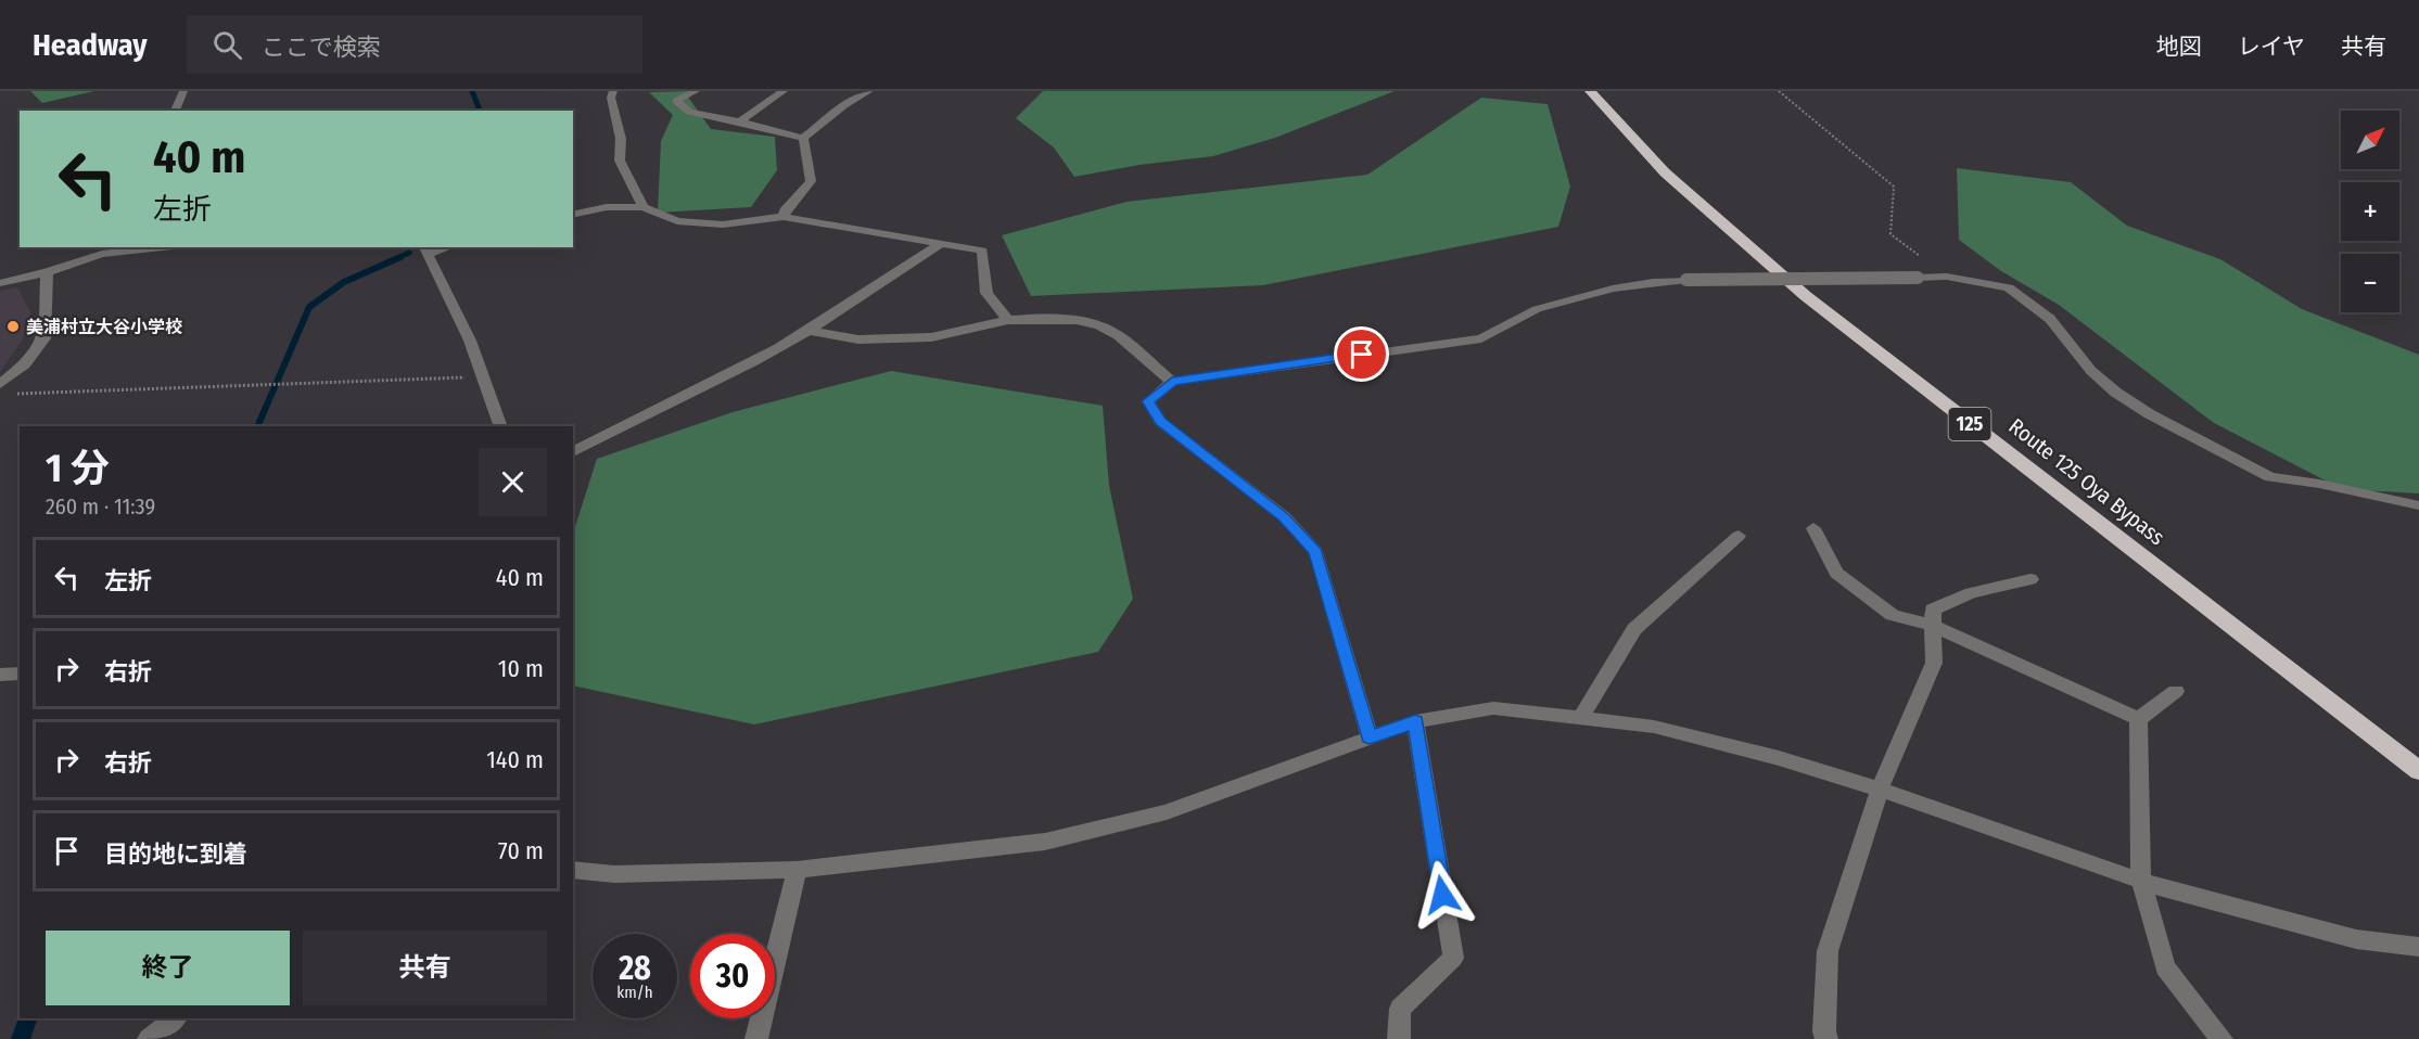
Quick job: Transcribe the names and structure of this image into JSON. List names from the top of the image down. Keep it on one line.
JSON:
{"streets":{"highway":["125","Route 125 Oya Bypass"]},"places":["美浦村立大谷小学校"],"north":"top right","page":{"header":"Headway","search":"ここで検索","nav":["地図","レイヤ","共有"],"map_buttons":["+","−"],"turn":["40 m","左折"],"heading":["1 分","260 m · 11:39"],"list":[{"name":"左折","value":"40 m"},{"name":"右折","value":"10 m"},{"name":"右折","value":"140 m"},{"name":"目的地に到着","value":"70 m"}],"buttons":["終了","共有"],"speed":"28 km/h","limit":"30"}}
